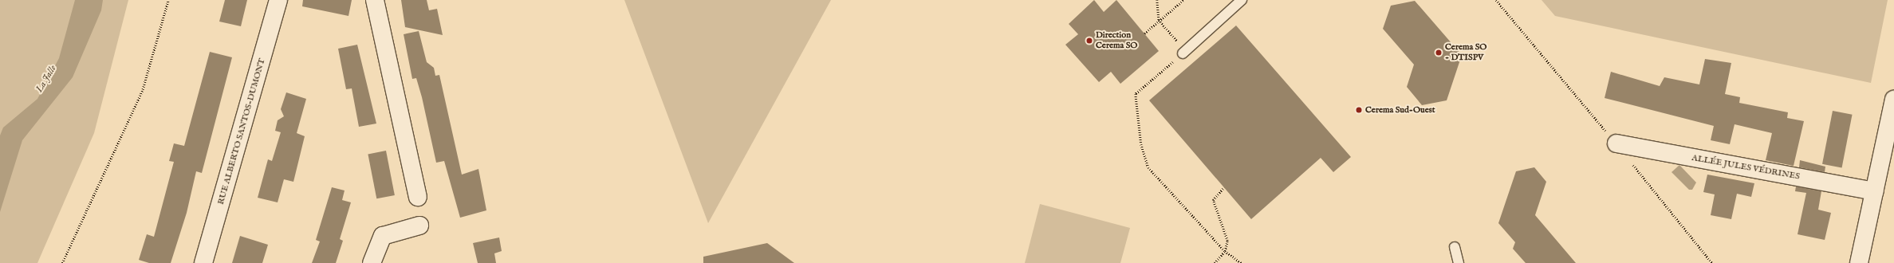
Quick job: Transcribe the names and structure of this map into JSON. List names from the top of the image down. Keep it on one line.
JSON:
{"streets":{"street":["RUE ALBERTO SANTOS-DUMONT","ALLÉE JULES VÉDRINES"]},"water":["La Jalle"],"places":["Direction Cerema SO","Cerema SO - DTISPV","Cerema Sud-Ouest"]}
